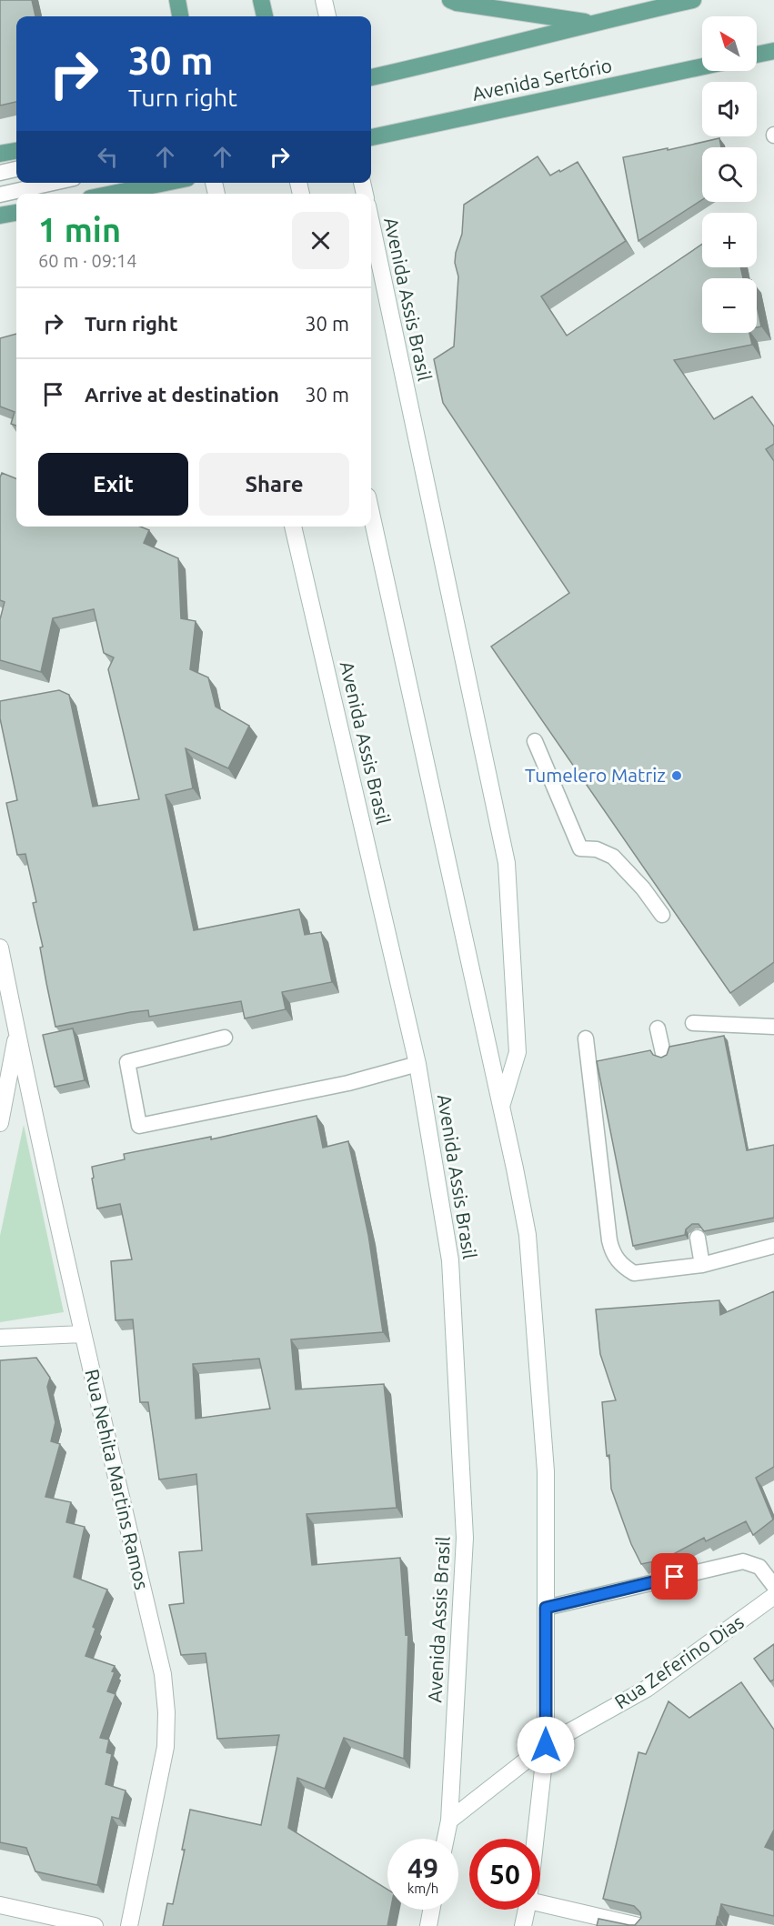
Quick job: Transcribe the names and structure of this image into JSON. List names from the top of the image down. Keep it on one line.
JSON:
{"streets":{"main road":["Avenida Sertório","Avenida Assis Brasil","Rua Nehita Martins Ramos","Rua Zeferino Dias"]},"crossings":[["Avenida Assis Brasil","Rua Zeferino Dias"]],"places":["Tumelero Matriz"],"north":"top left","page":{"map_buttons":["+","−"],"turn":["30 m","Turn right"],"heading":["1 min","60 m · 09:14"],"list":[{"name":"Turn right","value":"30 m"},{"name":"Arrive at destination","value":"30 m"}],"buttons":["Exit","Share"],"speed":"49 km/h","limit":"50"}}
